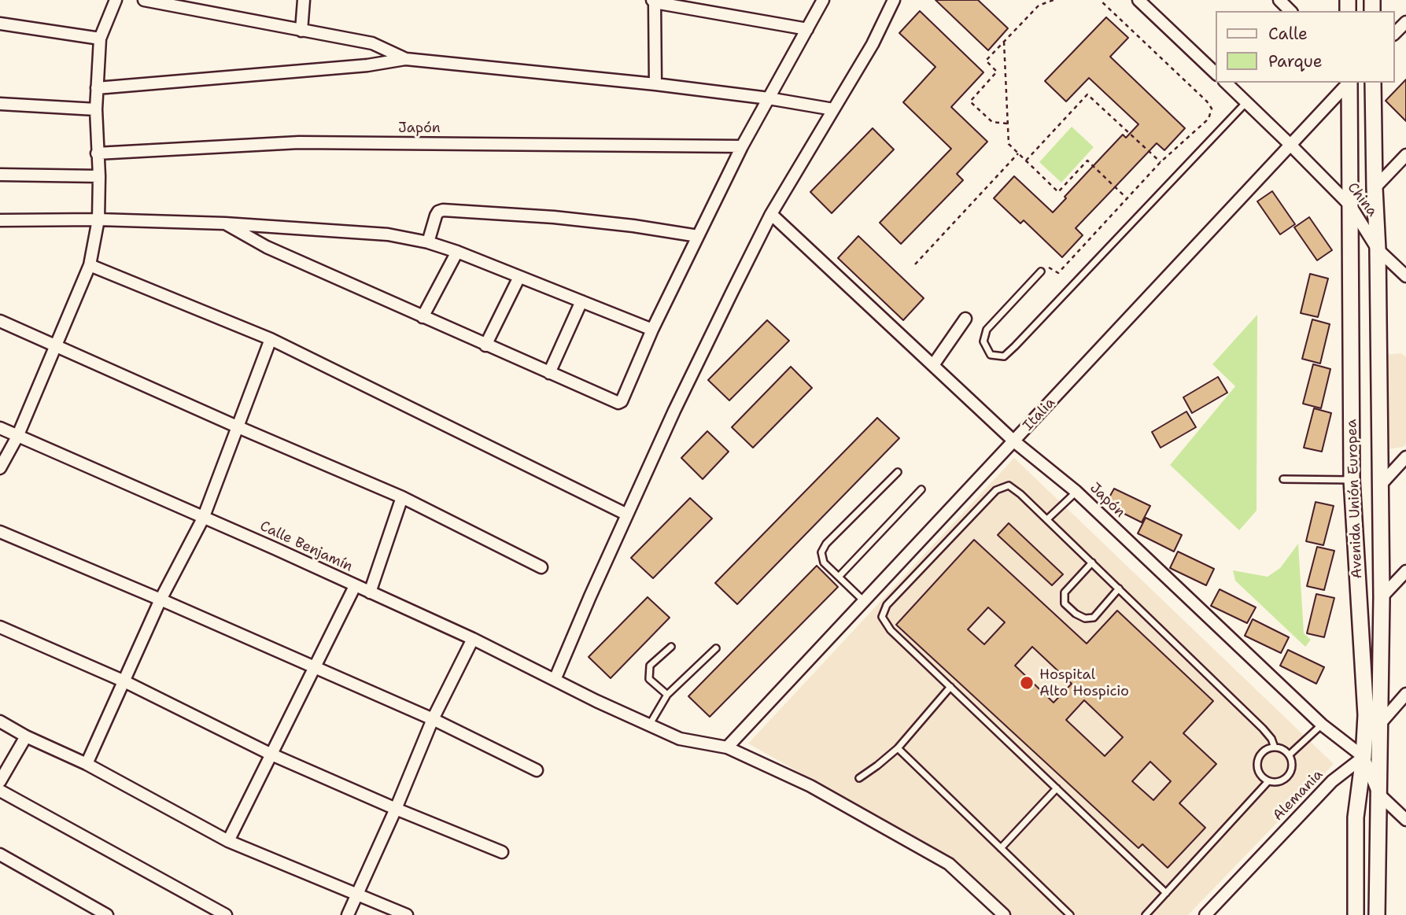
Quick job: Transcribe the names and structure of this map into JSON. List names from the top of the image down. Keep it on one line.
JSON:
{"streets":{"street":["Japón","China","Italia","Avenida Unión Europea","Calle Benjamín","Alemania"]},"crossings":[["Japón","Italia"],["Japón","Avenida Unión Europea"],["Japón","Alemania"],["China","Italia"],["China","Avenida Unión Europea"],["Italia","Calle Benjamín"],["Avenida Unión Europea","Alemania"]],"places":["Hospital Alto Hospicio"],"legend":["Calle","Parque"]}
